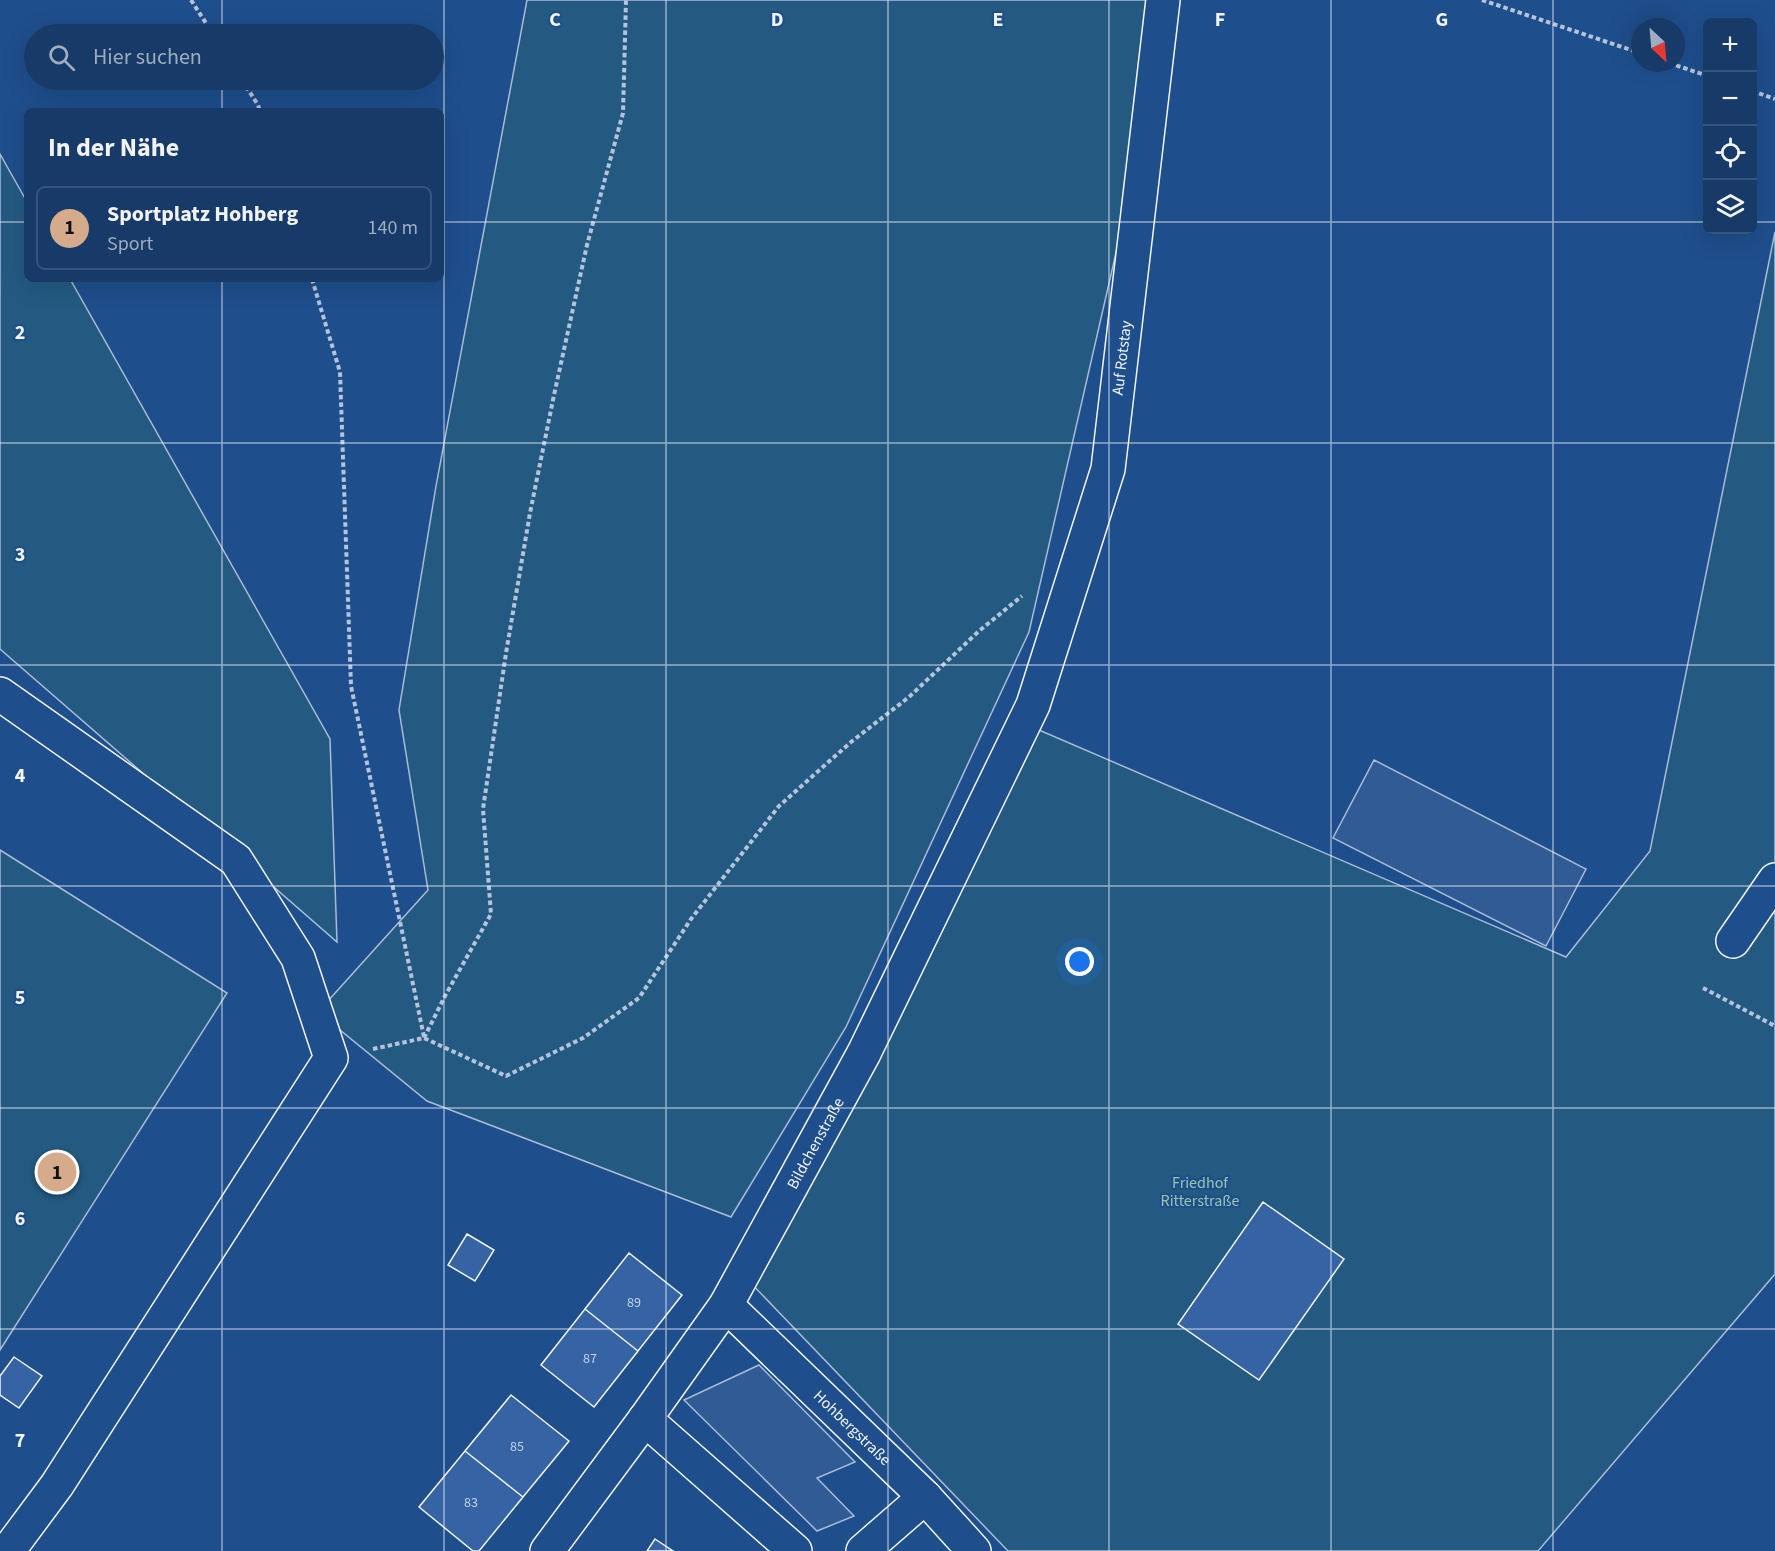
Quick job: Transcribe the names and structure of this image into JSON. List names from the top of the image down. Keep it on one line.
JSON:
{"streets":{"street":["Auf Rotstay","Bildchenstraße","Hohbergstraße"]},"crossings":[["Auf Rotstay","Bildchenstraße"],["Bildchenstraße","Hohbergstraße"]],"parks":["Friedhof Ritterstraße"],"house_numbers":["89","87","85","83"],"north":"bottom right","page":{"map_buttons":["+","−"],"search":"Hier suchen","heading":"In der Nähe","list":[{"mark":"1","name":"Sportplatz Hohberg","note":"Sport","value":"140 m"}],"pins":"1"},"grid":{"columns":["C","D","E","F","G"],"rows":["2","3","4","5","6","7"]}}
